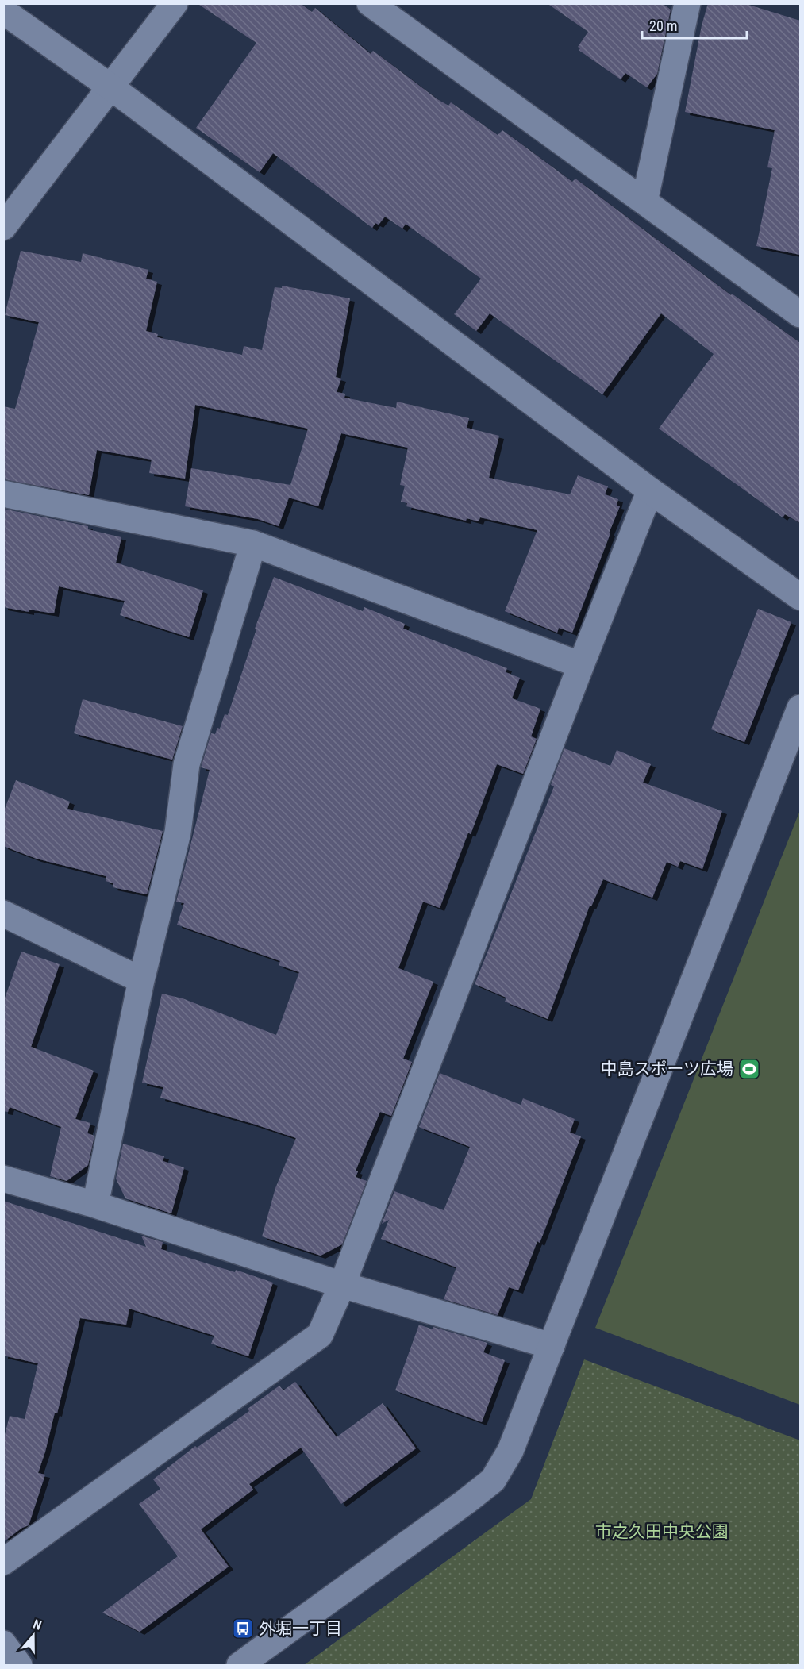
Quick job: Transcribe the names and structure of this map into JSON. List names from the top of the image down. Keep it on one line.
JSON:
{"parks":["市之久田中央公園"],"places":{"sports":["中島スポーツ広場"],"bus stop":["外堀一丁目"]},"scale_bar":"20 m","north":"top"}
